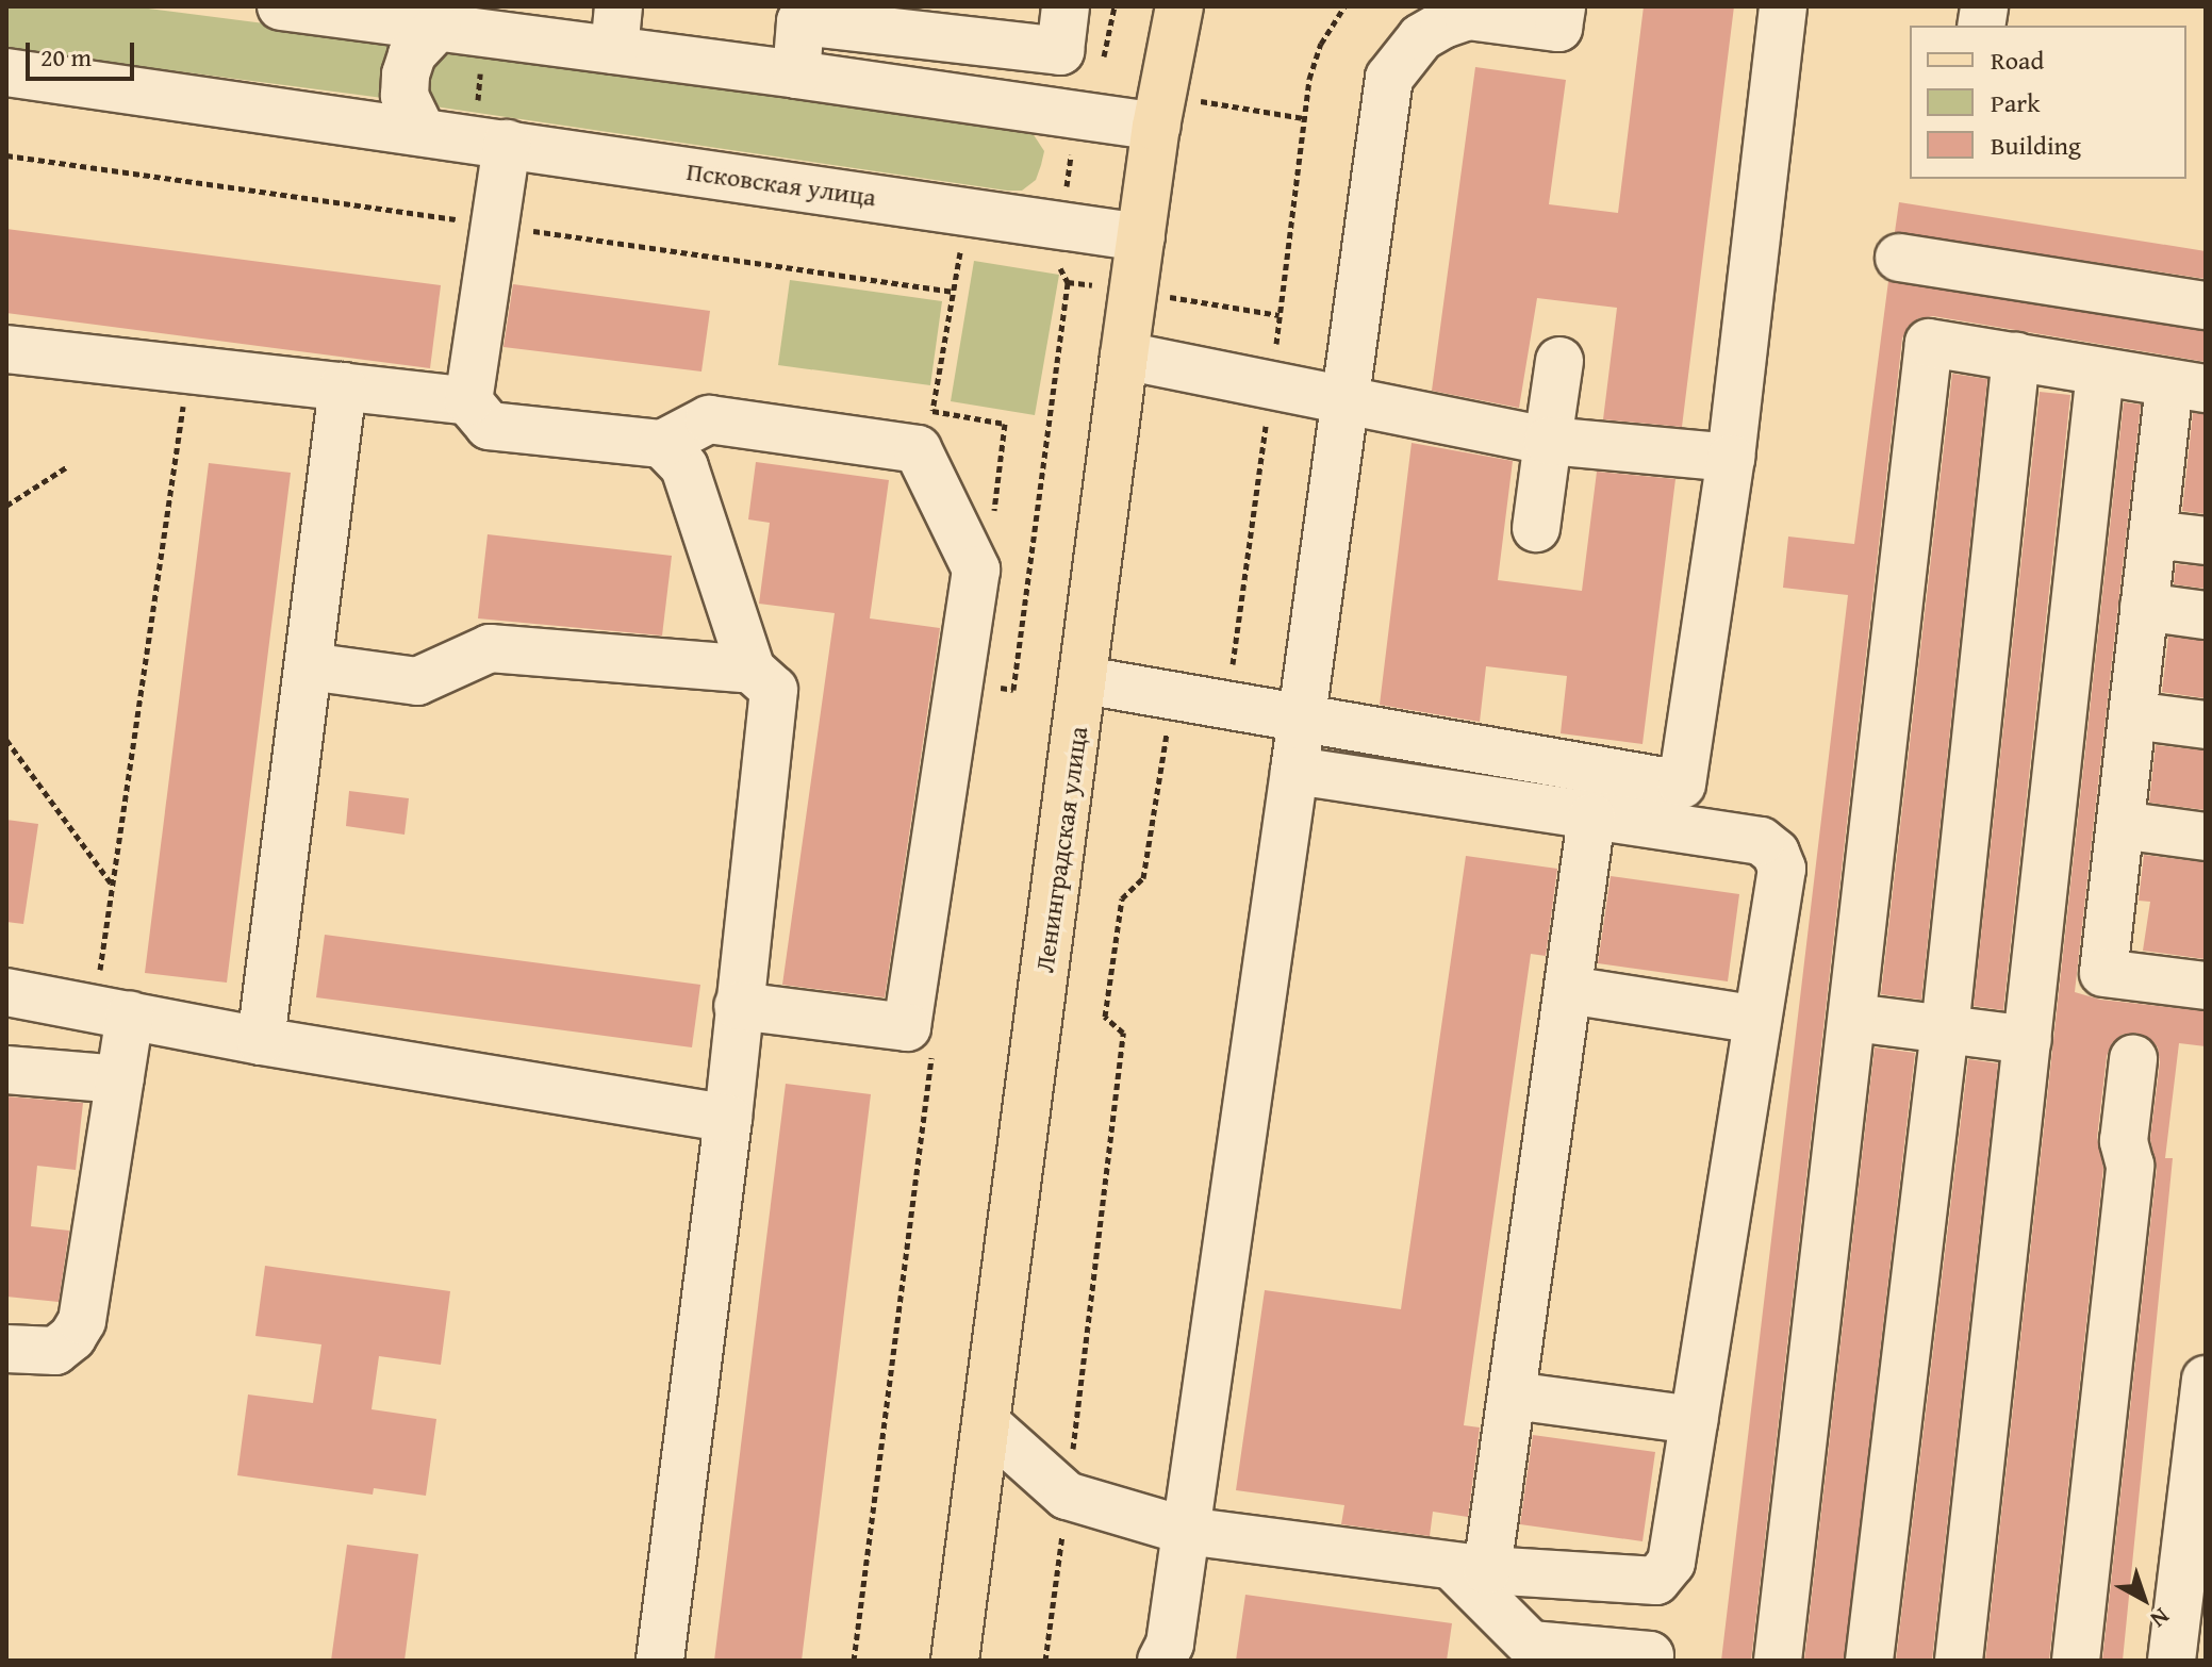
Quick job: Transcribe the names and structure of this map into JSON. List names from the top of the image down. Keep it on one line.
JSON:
{"streets":{"main road":["Ленинградская улица"],"street":["Псковская улица"]},"crossings":[["Псковская улица","Ленинградская улица"]],"legend":["Road","Park","Building"],"scale_bar":"20 m","north":"bottom right"}
